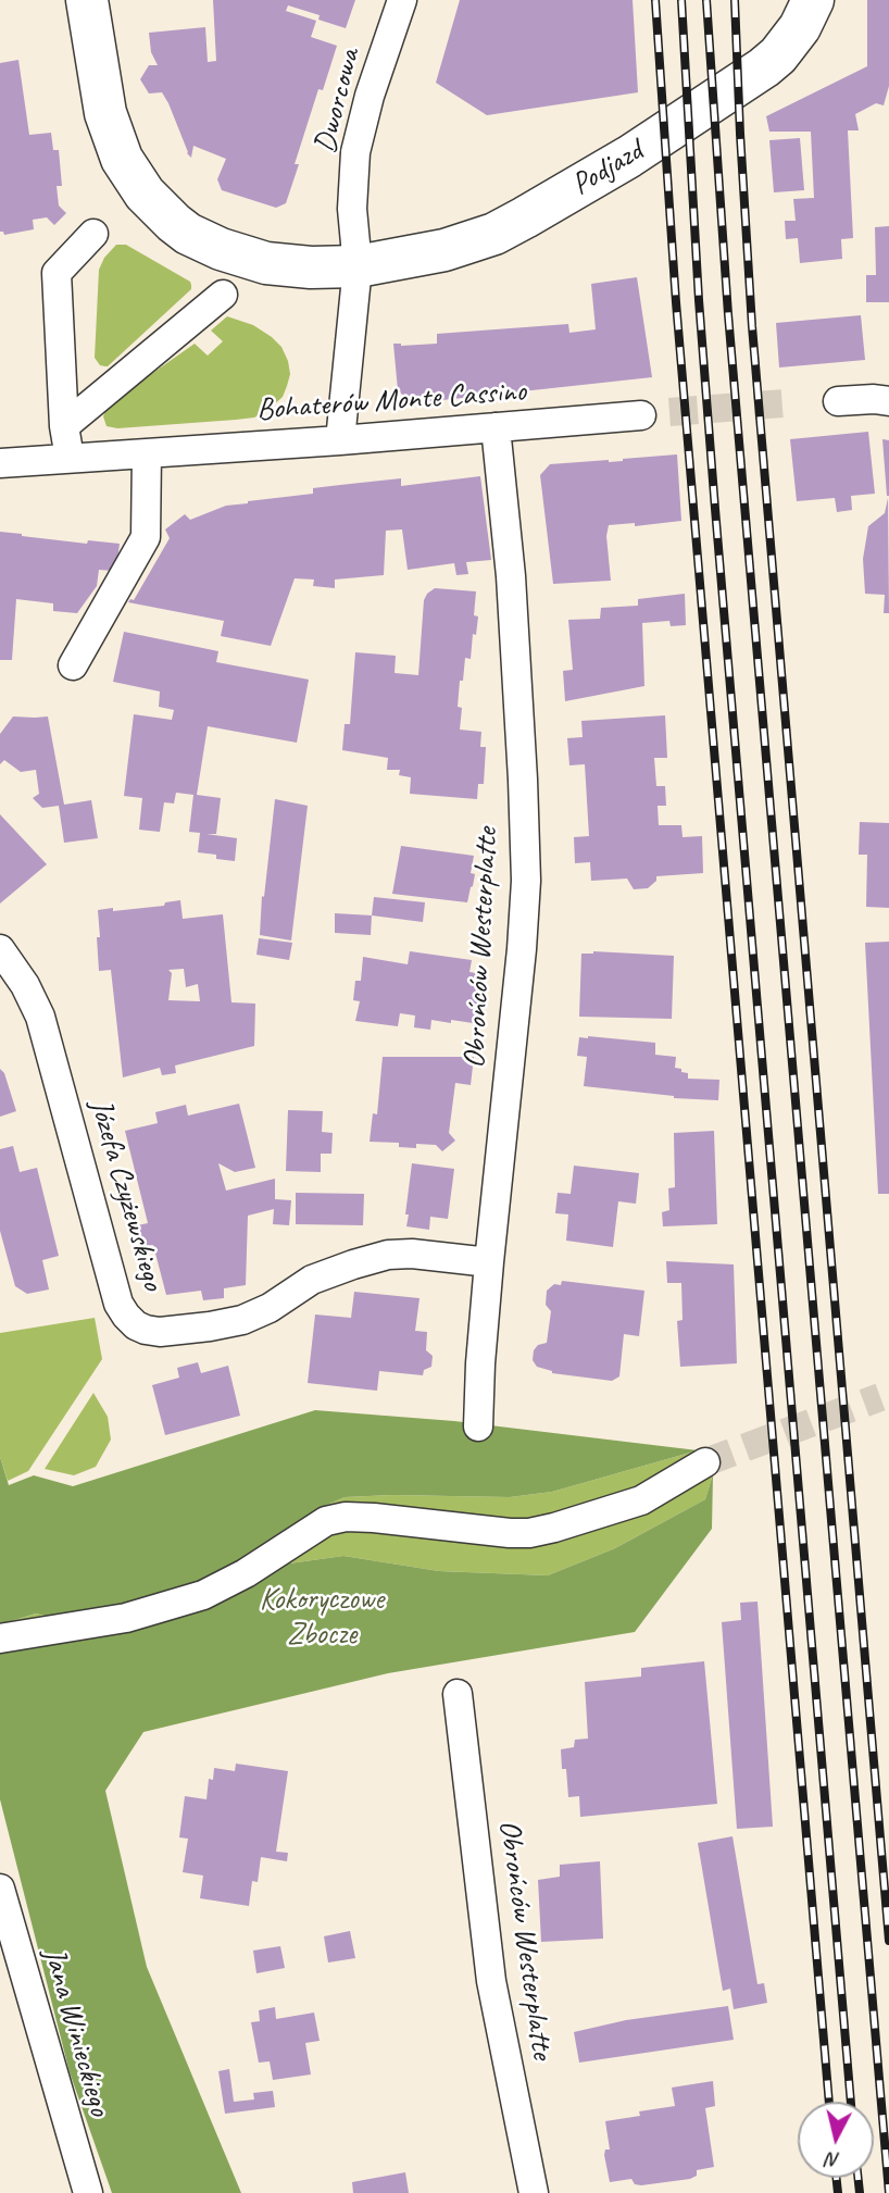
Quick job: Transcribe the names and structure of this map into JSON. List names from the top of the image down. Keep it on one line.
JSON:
{"streets":{"street":["Dworcowa","Podjazd","Bohaterów Monte Cassino","Obrońców Westerplatte","Józefa Czyżewskiego","Jana Winieckiego"]},"crossings":[["Dworcowa","Podjazd"],["Dworcowa","Bohaterów Monte Cassino"],["Bohaterów Monte Cassino","Obrońców Westerplatte"],["Obrońców Westerplatte","Józefa Czyżewskiego"]],"parks":["Kokoryczowe Zbocze"],"north":"bottom"}
